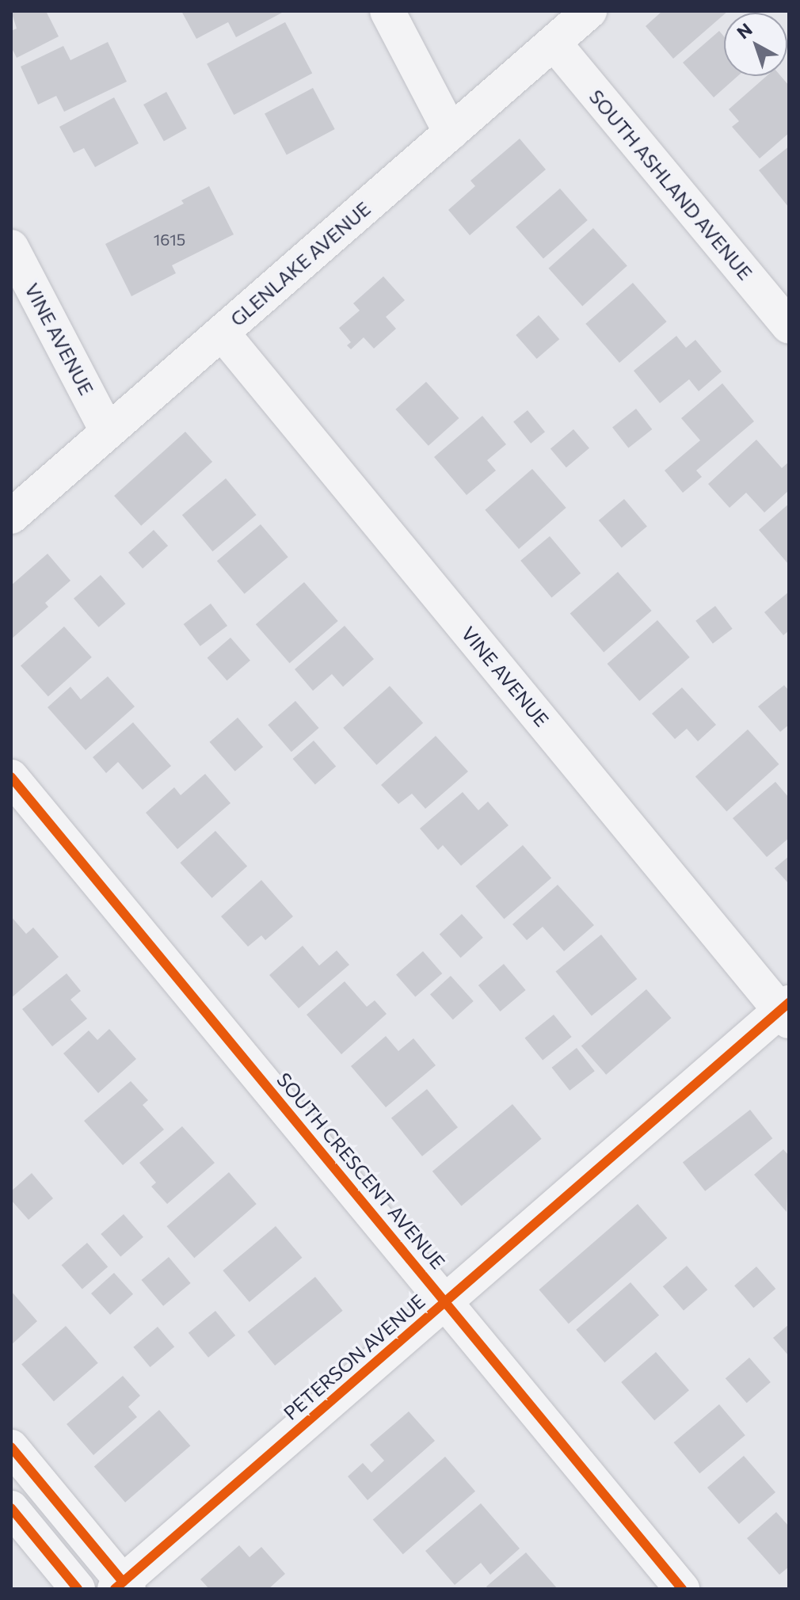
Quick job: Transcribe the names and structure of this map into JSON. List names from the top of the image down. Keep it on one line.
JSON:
{"streets":{"street":["SOUTH ASHLAND AVENUE","GLENLAKE AVENUE","VINE AVENUE","SOUTH CRESCENT AVENUE","PETERSON AVENUE"]},"crossings":[["SOUTH ASHLAND AVENUE","GLENLAKE AVENUE"],["GLENLAKE AVENUE","VINE AVENUE"],["VINE AVENUE","PETERSON AVENUE"],["SOUTH CRESCENT AVENUE","PETERSON AVENUE"]],"house_numbers":["1615"],"north":"top left"}
